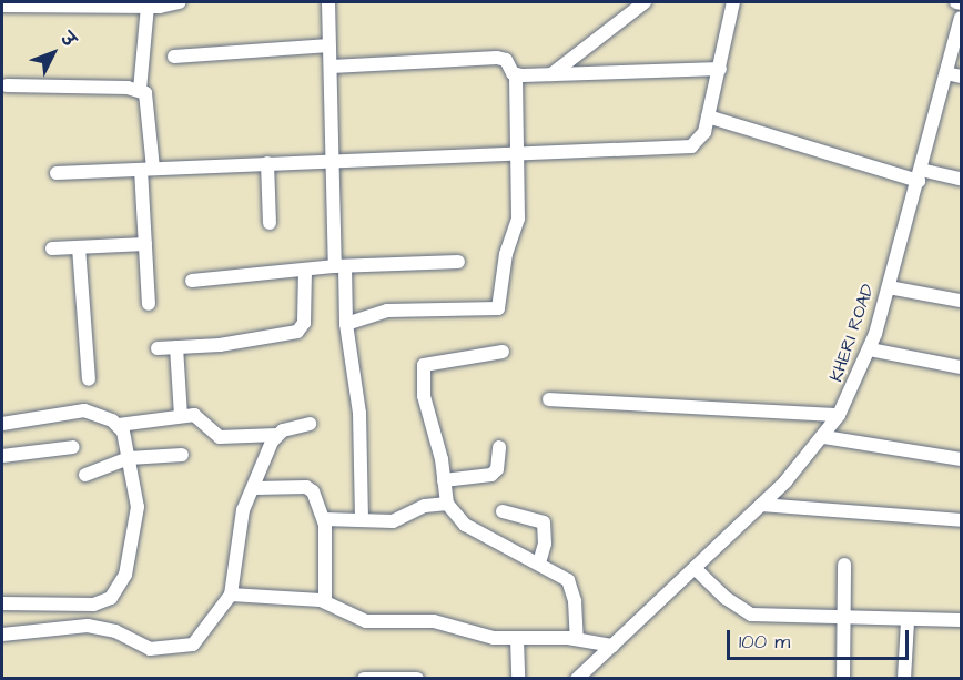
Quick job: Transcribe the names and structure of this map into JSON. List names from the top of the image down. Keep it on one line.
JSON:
{"streets":{"street":["KHERI ROAD"]},"scale_bar":"100 m","north":"top right"}
